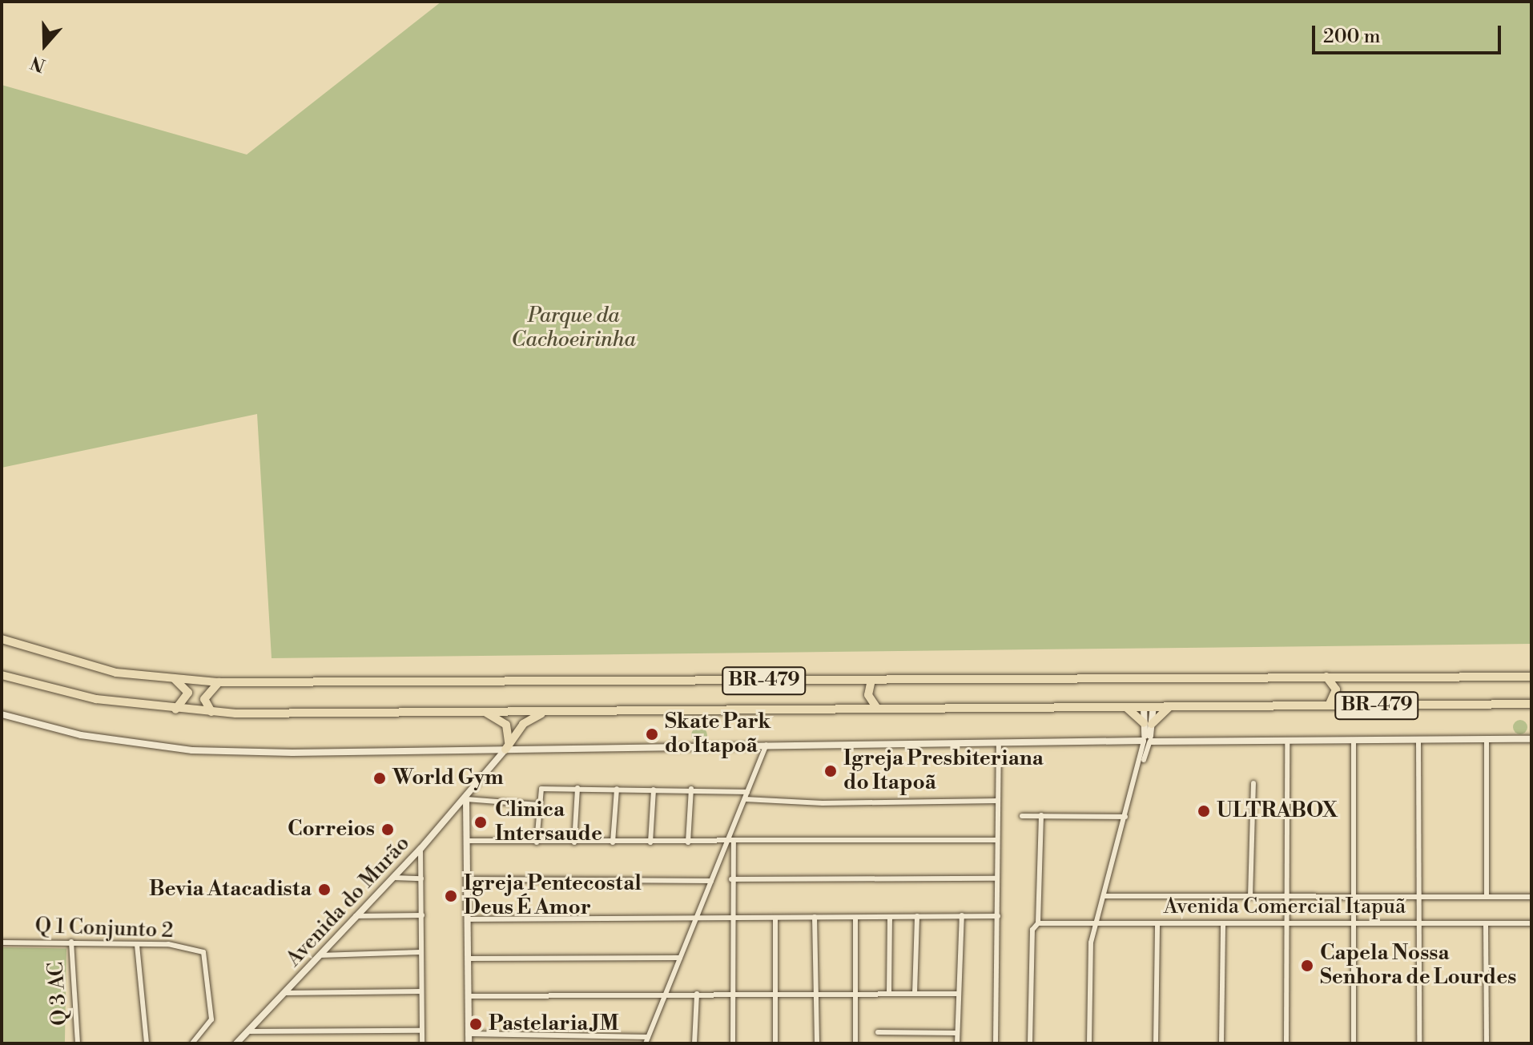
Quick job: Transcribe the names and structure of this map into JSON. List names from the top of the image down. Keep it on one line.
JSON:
{"streets":{"main road":["BR-479"],"street":["Avenida do Murão","Avenida Comercial Itapuã","Q 1 Conjunto 2","Q 3 AC"]},"crossings":[["Q 1 Conjunto 2","Q 3 AC"]],"parks":["Parque da Cachoeirinha"],"places":["Skate Park do Itapoã","Igreja Presbiteriana do Itapoã","World Gym","ULTRABOX","Clinica Intersaude","Correios","Bevia Atacadista","Igreja Pentecostal Deus É Amor","Capela Nossa Senhora de Lourdes","Pastelaria JM"],"scale_bar":"200 m","north":"bottom"}
